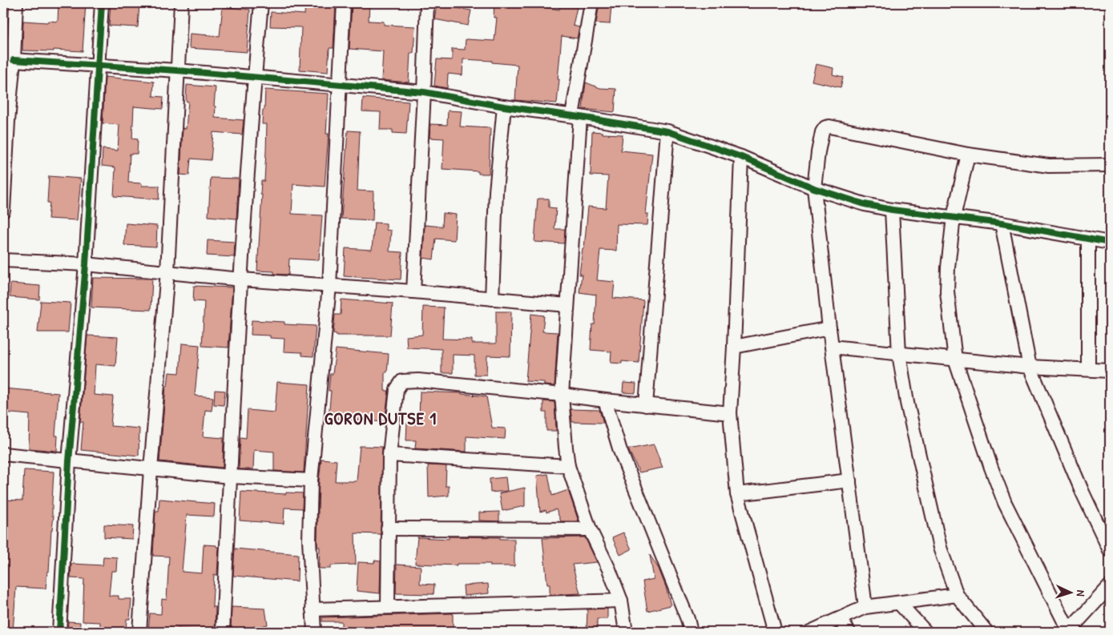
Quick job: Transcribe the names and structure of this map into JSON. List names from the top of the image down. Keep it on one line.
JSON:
{"districts":["GORON DUTSE 1"],"north":"right"}
